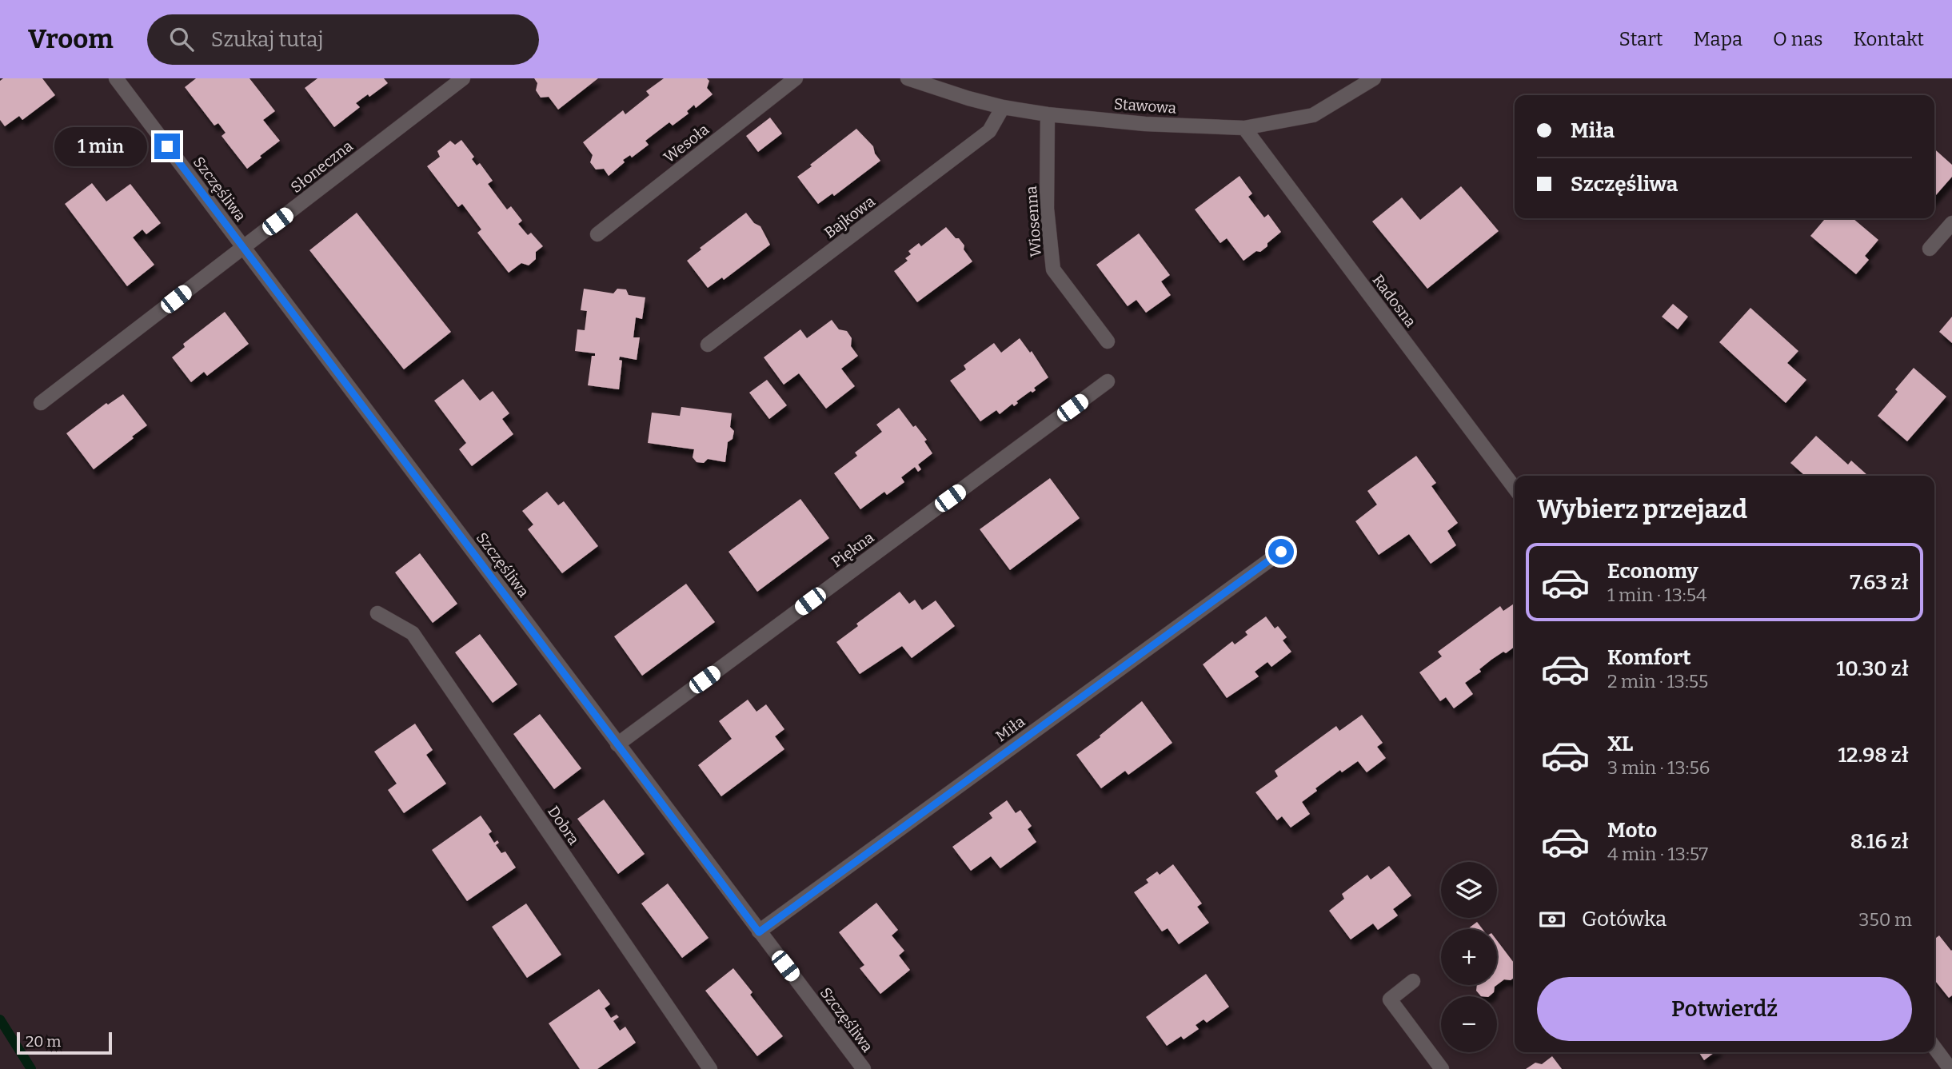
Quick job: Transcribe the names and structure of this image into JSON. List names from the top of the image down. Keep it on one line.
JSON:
{"streets":{"street":["Stawowa","Wesoła","Słoneczna","Szczęśliwa","Bajkowa","Wiosenna","Radosna","Piękna","Miła","Dobra"]},"crossings":[["Stawowa","Bajkowa"],["Stawowa","Wiosenna"],["Stawowa","Radosna"],["Słoneczna","Szczęśliwa"],["Szczęśliwa","Piękna"],["Szczęśliwa","Miła"]],"scale_bar":"20 m","page":{"header":"Vroom","search":"Szukaj tutaj","nav":["Start","Mapa","O nas","Kontakt"],"banner":["Miła","Szczęśliwa"],"bubble":"1 min","heading":"Wybierz przejazd","list":[{"name":"Economy","note":"1 min · 13:54","value":"7.63 zł"},{"name":"Komfort","note":"2 min · 13:55","value":"10.30 zł"},{"name":"XL","note":"3 min · 13:56","value":"12.98 zł"},{"name":"Moto","note":"4 min · 13:57","value":"8.16 zł"}],"map_buttons":["+","−"],"pay":["Gotówka","350 m"],"buttons":"Potwierdź","scale":"20 m"}}
